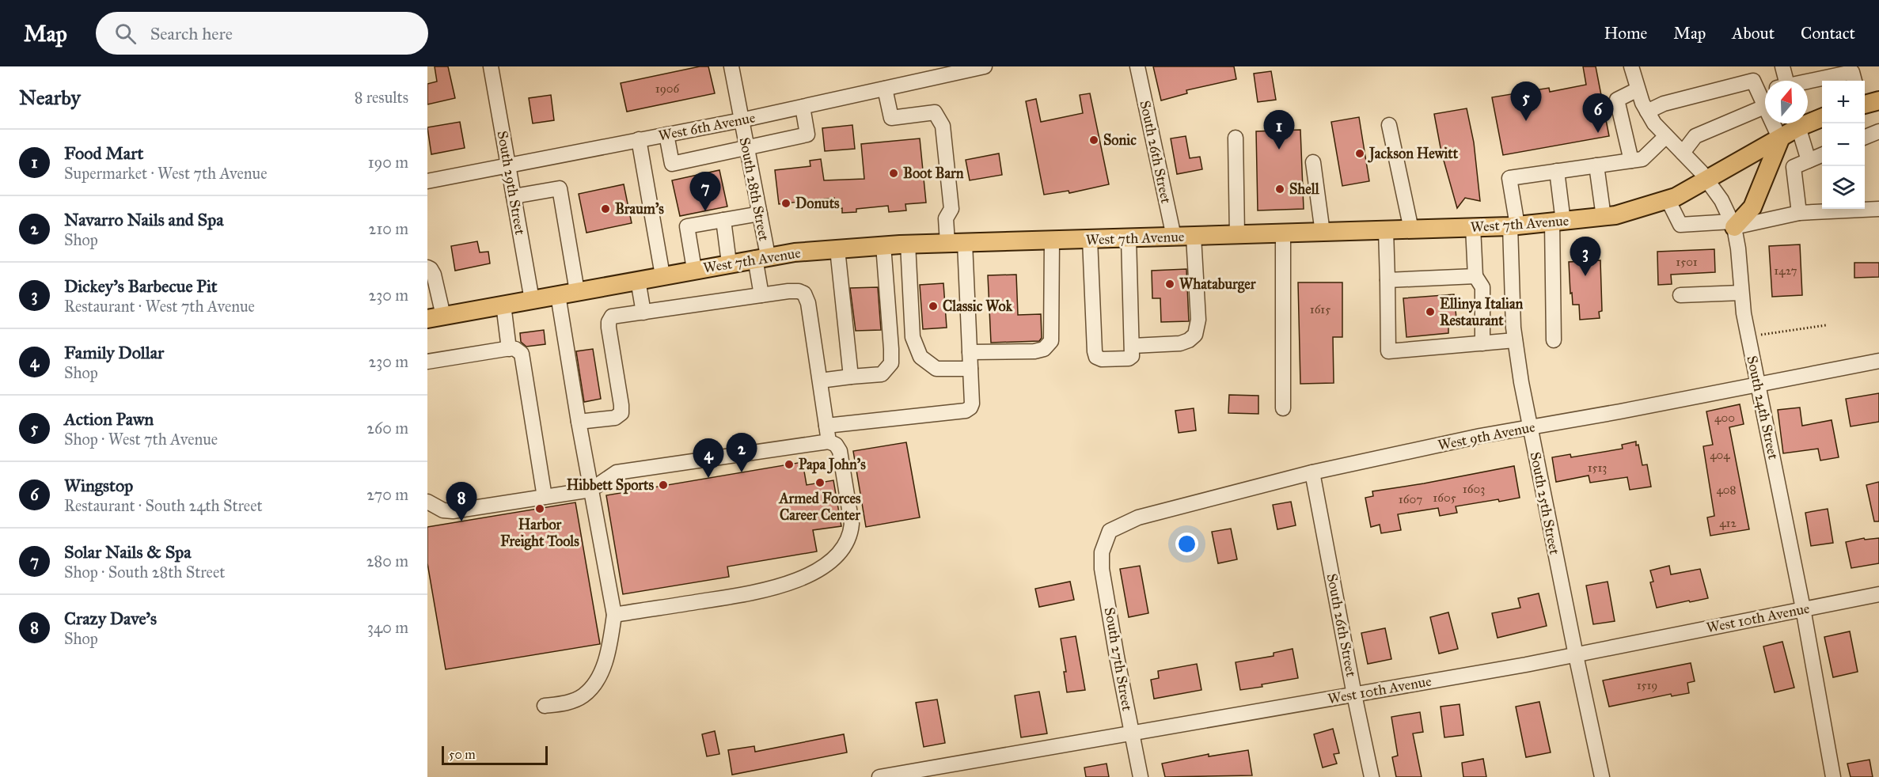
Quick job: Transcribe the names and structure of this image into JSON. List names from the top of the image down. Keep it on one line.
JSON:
{"streets":{"main road":["West 7th Avenue"],"street":["West 6th Avenue","South 26th Street","South 29th Street","South 28th Street","South 24th Street","West 9th Avenue","South 25th Street","West 10th Avenue","South 27th Street"]},"crossings":[["West 6th Avenue","South 29th Street"],["West 6th Avenue","South 28th Street"],["South 26th Street","West 7th Avenue"],["South 26th Street","West 9th Avenue"],["South 26th Street","West 10th Avenue"],["South 29th Street","West 7th Avenue"],["South 28th Street","West 7th Avenue"],["West 7th Avenue","South 24th Street"],["West 7th Avenue","South 25th Street"],["South 24th Street","West 9th Avenue"],["South 24th Street","West 10th Avenue"],["West 9th Avenue","South 25th Street"],["West 9th Avenue","South 27th Street"],["South 25th Street","West 10th Avenue"],["West 10th Avenue","South 27th Street"]],"places":["Sonic","Jackson Hewitt","Boot Barn","Shell","Donuts","Braum's","Whataburger","Classic Wok","Ellinya Italian Restaurant","Papa John's","Armed Forces Career Center","Hibbett Sports","Harbor Freight Tools"],"house_numbers":["1906","1501","1427","1615","400","404","1513","1603","408","1605","1607","412","1519"],"scale_bar":"50 m","north":"top","page":{"header":"Map","search":"Search here","nav":["Home","Map","About","Contact"],"heading":["Nearby","8 results"],"map_buttons":["+","−"],"pins":["5","6","1","7","3","2","4","8"],"list":[{"mark":"1","name":"Food Mart","note":"Supermarket · West 7th Avenue","value":"190 m"},{"mark":"2","name":"Navarro Nails and Spa","note":"Shop","value":"210 m"},{"mark":"3","name":"Dickey's Barbecue Pit","note":"Restaurant · West 7th Avenue","value":"230 m"},{"mark":"4","name":"Family Dollar","note":"Shop","value":"230 m"},{"mark":"5","name":"Action Pawn","note":"Shop · West 7th Avenue","value":"260 m"},{"mark":"6","name":"Wingstop","note":"Restaurant · South 24th Street","value":"270 m"},{"mark":"7","name":"Solar Nails & Spa","note":"Shop · South 28th Street","value":"280 m"},{"mark":"8","name":"Crazy Dave's","note":"Shop","value":"340 m"}],"scale":"50 m"}}
